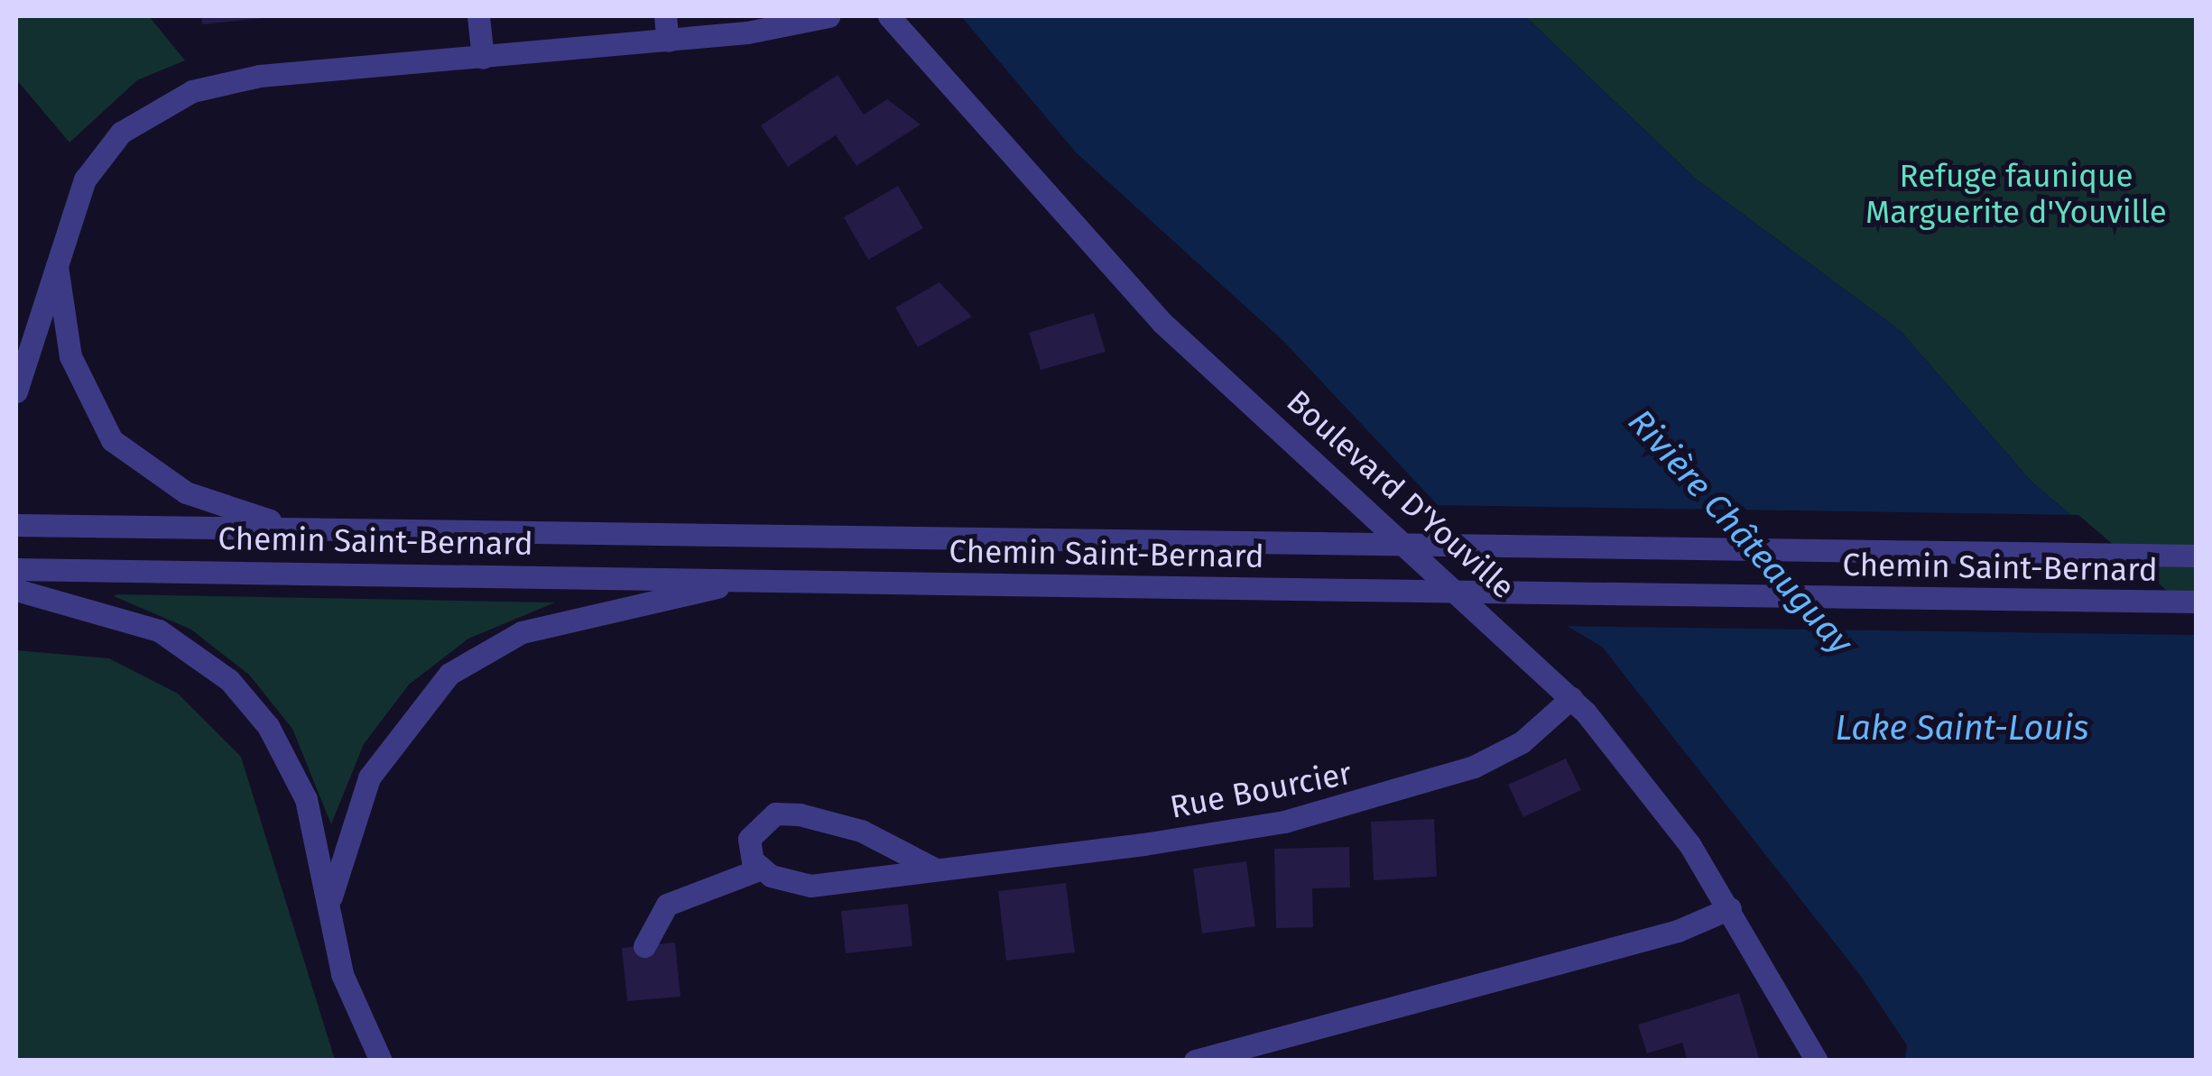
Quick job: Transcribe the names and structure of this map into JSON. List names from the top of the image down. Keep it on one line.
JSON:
{"streets":{"street":["Boulevard D'Youville","Chemin Saint-Bernard","Rue Bourcier"]},"crossings":[["Boulevard D'Youville","Rue Bourcier"]],"water":["Rivière Châteauguay","Lake Saint-Louis"],"parks":["Refuge faunique Marguerite d'Youville"]}
